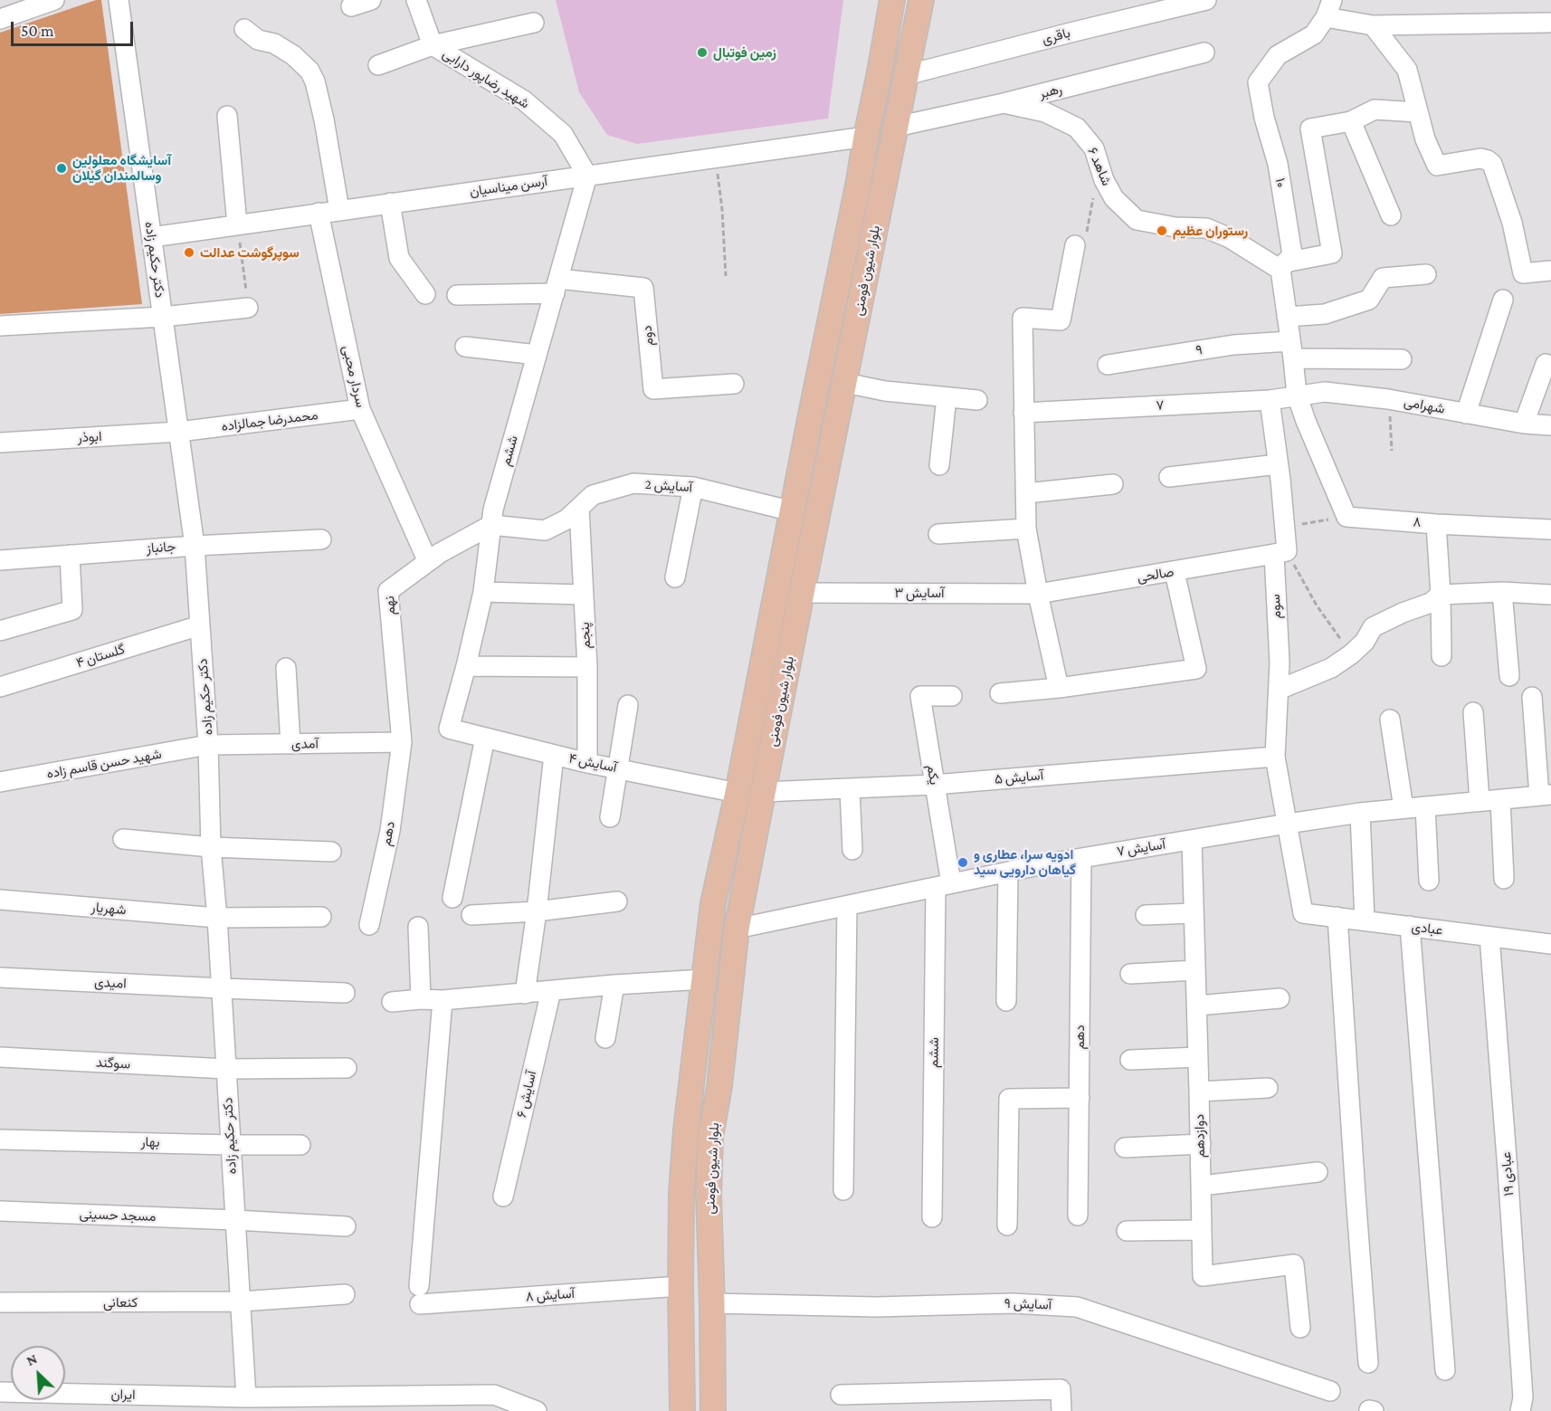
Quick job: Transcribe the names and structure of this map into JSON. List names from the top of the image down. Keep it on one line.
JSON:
{"streets":{"main road":["بلوار شیون فومنی"],"street":["باقری","شهید رضاپور دارابی","رهبر","شاهد ۶","۱۰","آرسن میناسیان","دکتر حکیم زاده","دوم","۹","سردار محبی","۷","شهرامی","محمدرضا جمالزاده","ابوذر","ششم","آسایش 2","۸","جانباز","صالحی","آسایش ۳","نهم","سوم","پنجم","گلستان ۴","آمدی","آسایش ۴","شهید حسن قاسم زاده","یکم","آسایش ۵","دهم","آسایش ۷","شهریار","عبادی","امیدی","سوگند","آسایش ۶","دوازدهم","بهار","عبادی ۱۹","مسجد حسینی","آسایش ۸","کنعانی","آسایش ۹","ایران"]},"crossings":[["باقری","بلوار شیون فومنی"],["شهید رضاپور دارابی","آرسن میناسیان"],["شهید رضاپور دارابی","ششم"],["رهبر","شاهد ۶"],["رهبر","بلوار شیون فومنی"],["شاهد ۶","۱۰"],["۱۰","۹"],["۱۰","۷"],["۱۰","شهرامی"],["۱۰","۸"],["آرسن میناسیان","دکتر حکیم زاده"],["آرسن میناسیان","بلوار شیون فومنی"],["آرسن میناسیان","سردار محبی"],["آرسن میناسیان","ششم"],["دکتر حکیم زاده","محمدرضا جمالزاده"],["دکتر حکیم زاده","ابوذر"],["دکتر حکیم زاده","جانباز"],["دکتر حکیم زاده","گلستان ۴"],["دکتر حکیم زاده","آمدی"],["دکتر حکیم زاده","شهید حسن قاسم زاده"],["دکتر حکیم زاده","شهریار"],["دکتر حکیم زاده","امیدی"],["دکتر حکیم زاده","سوگند"],["دکتر حکیم زاده","بهار"],["دکتر حکیم زاده","مسجد حسینی"],["دکتر حکیم زاده","کنعانی"],["دکتر حکیم زاده","ایران"],["بلوار شیون فومنی","آسایش 2"],["بلوار شیون فومنی","آسایش ۳"],["بلوار شیون فومنی","آسایش ۴"],["بلوار شیون فومنی","آسایش ۵"],["بلوار شیون فومنی","آسایش ۷"],["بلوار شیون فومنی","آسایش ۸"],["بلوار شیون فومنی","آسایش ۹"],["دوم","ششم"],["سردار محبی","محمدرضا جمالزاده"],["سردار محبی","نهم"],["۷","شهرامی"],["۷","سوم"],["محمدرضا جمالزاده","ابوذر"],["ششم","آسایش 2"],["ششم","نهم"],["ششم","آسایش ۴"],["ششم","یکم"],["ششم","آسایش ۷"],["آسایش 2","نهم"],["آسایش 2","پنجم"],["صالحی","آسایش ۳"],["صالحی","سوم"],["نهم","آمدی"],["نهم","دهم"],["سوم","آسایش ۵"],["سوم","آسایش ۷"],["سوم","عبادی"],["پنجم","آسایش ۴"],["آمدی","شهید حسن قاسم زاده"],["آمدی","دهم"],["یکم","آسایش ۵"],["یکم","آسایش ۷"],["دهم","آسایش ۷"],["آسایش ۷","دوازدهم"],["عبادی","عبادی ۱۹"]],"places":["زمین فوتبال","آسایشگاه معلولین وسالمندان گیلان","رستوران عظیم","سوپرگوشت عدالت","ادویه سرا، عطاری و گیاهان دارویی سید"],"scale_bar":"50 m","north":"top left"}
